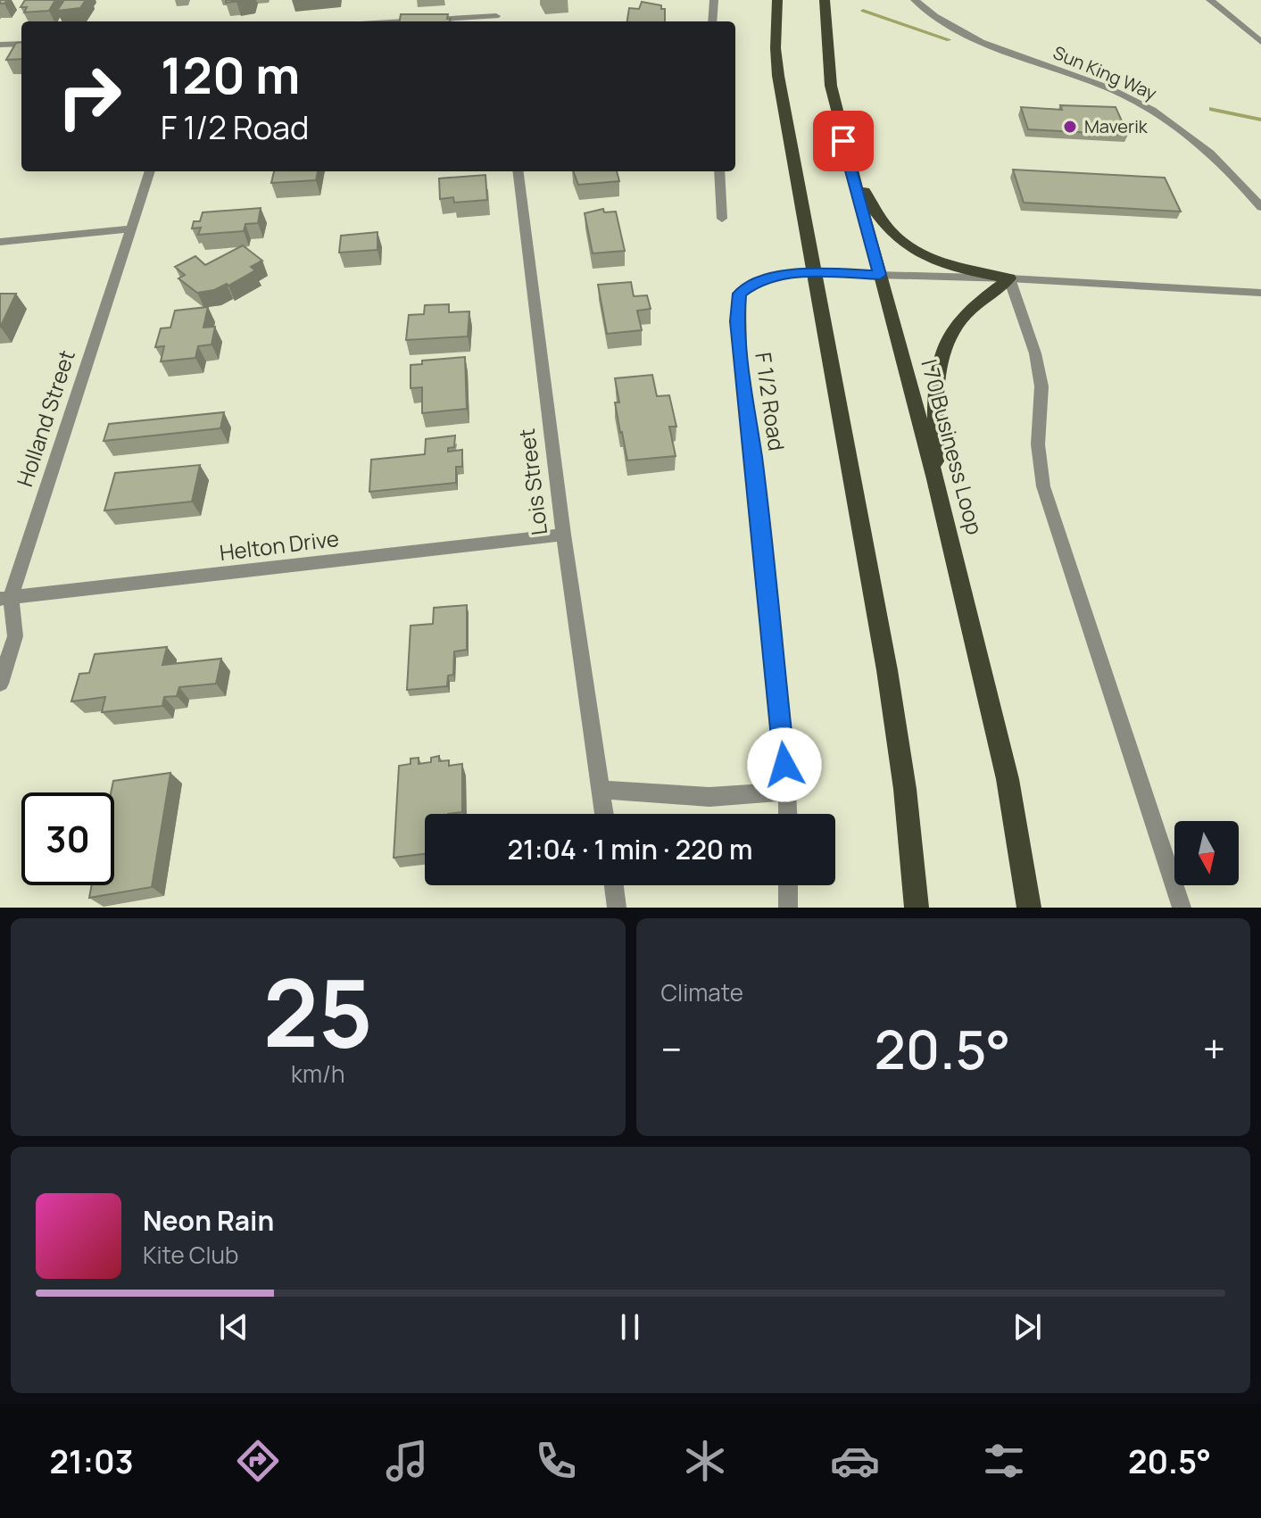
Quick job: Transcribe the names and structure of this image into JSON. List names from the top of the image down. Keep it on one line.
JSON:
{"streets":{"main road":["I 70 Business Loop"],"street":["Sun King Way","F 1/2 Road","Holland Street","Lois Street","Helton Drive"]},"crossings":[["F 1/2 Road","I 70 Business Loop"],["Holland Street","Helton Drive"],["Lois Street","Helton Drive"]],"places":["Maverik"],"north":"bottom","page":{"turn":["120 m","F 1/2 Road"],"limit":"30","trip":"21:04 · 1 min · 220 m","tile":[["25","km/h"],"Climate"],"heat":["−","20.5°","+"],"song":["Neon Rain","Kite Club"],"tabs":["21:03","20.5°"]}}
